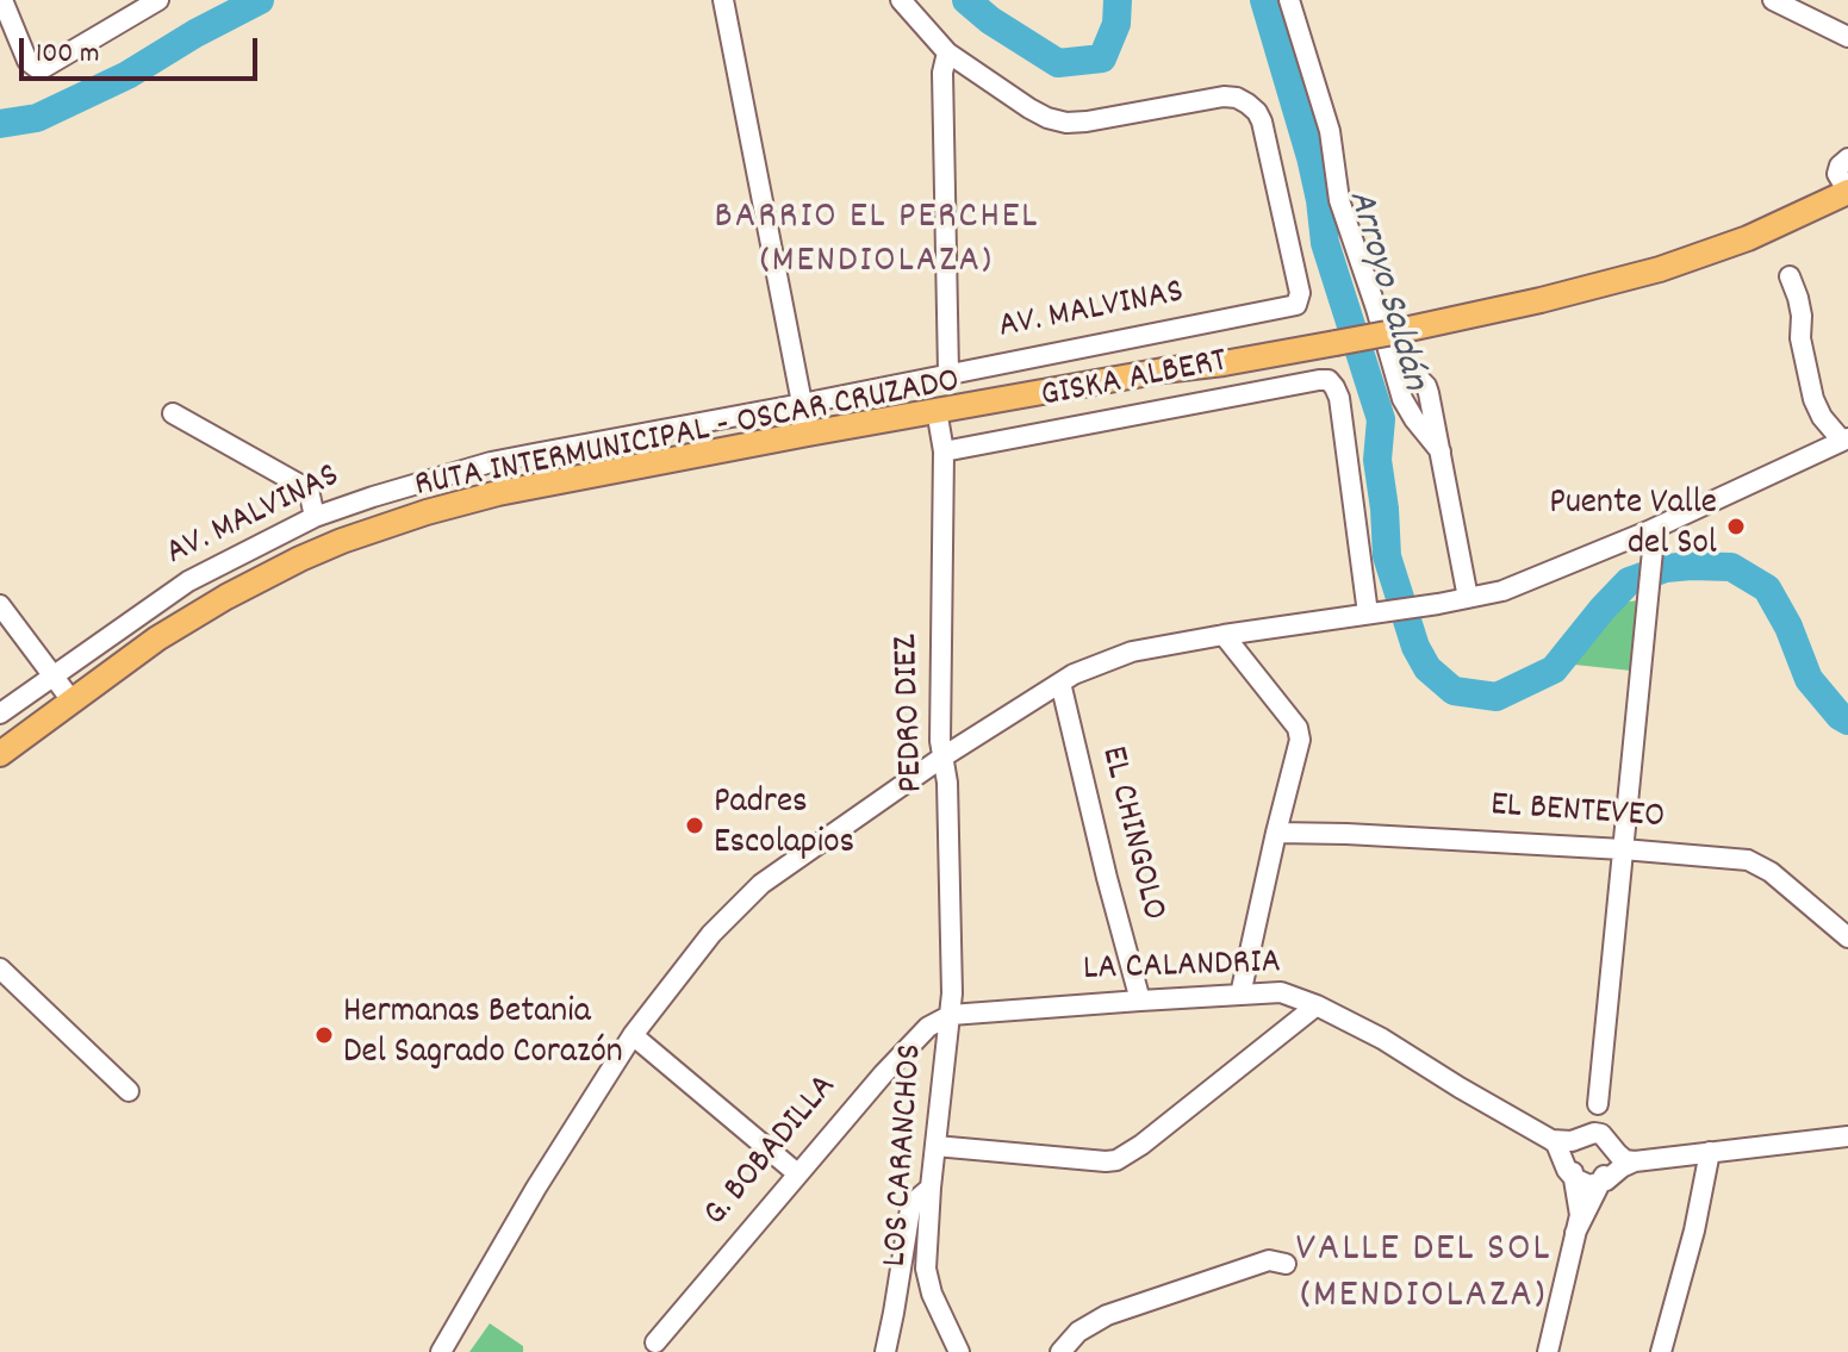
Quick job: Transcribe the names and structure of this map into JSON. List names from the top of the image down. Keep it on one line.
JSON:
{"streets":{"main road":["RUTA INTERMUNICIPAL - OSCAR CRUZADO"],"street":["AV. MALVINAS","GISKA ALBERT","PEDRO DIEZ","EL BENTEVEO","EL CHINGOLO","LA CALANDRIA","G. BOBADILLA","LOS CARANCHOS"]},"crossings":[["GISKA ALBERT","PEDRO DIEZ"],["RUTA INTERMUNICIPAL - OSCAR CRUZADO","PEDRO DIEZ"],["PEDRO DIEZ","LA CALANDRIA"],["PEDRO DIEZ","G. BOBADILLA"],["PEDRO DIEZ","LOS CARANCHOS"],["EL CHINGOLO","LA CALANDRIA"],["LA CALANDRIA","G. BOBADILLA"],["LA CALANDRIA","LOS CARANCHOS"],["G. BOBADILLA","LOS CARANCHOS"]],"districts":["BARRIO EL PERCHEL (MENDIOLAZA)","VALLE DEL SOL (MENDIOLAZA)"],"water":["Arroyo Saldán"],"places":["Puente Valle del Sol","Padres Escolapios","Hermanas Betania Del Sagrado Corazón"],"scale_bar":"100 m"}
